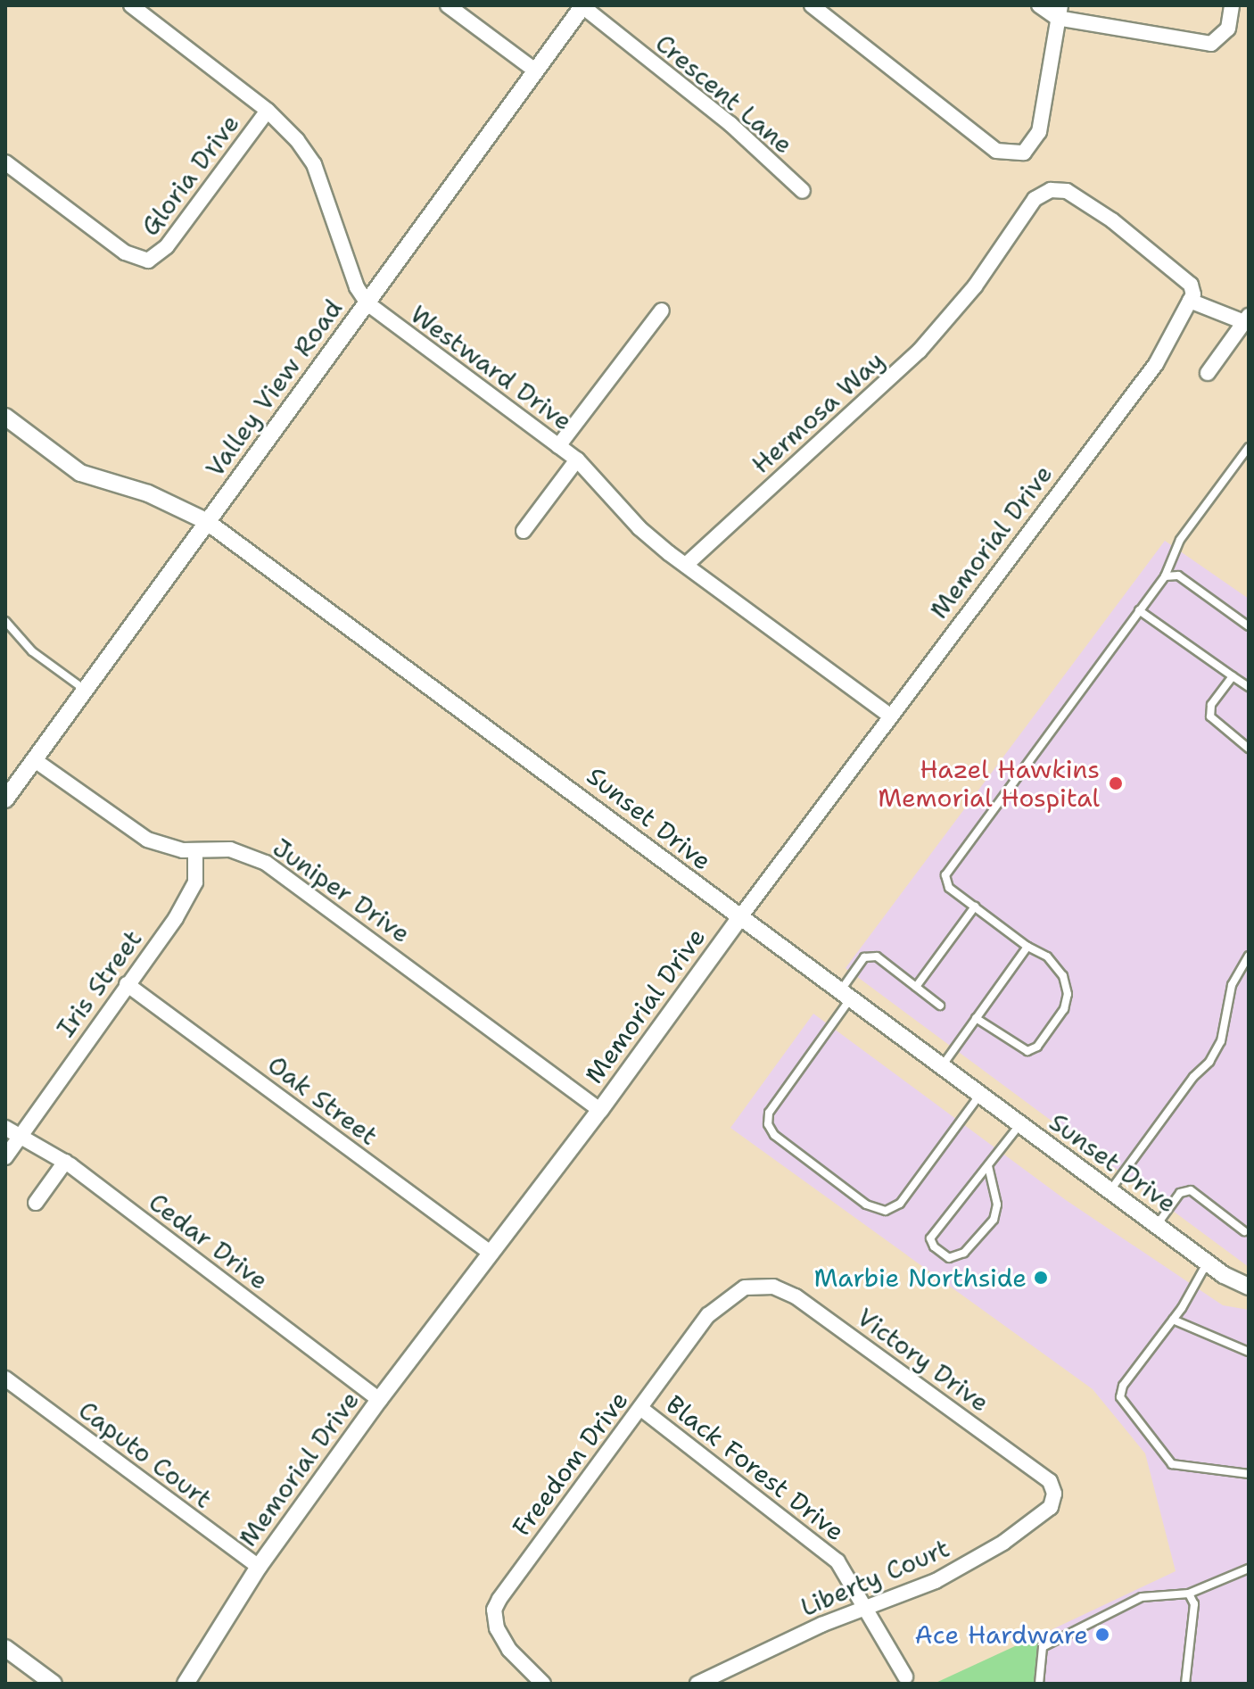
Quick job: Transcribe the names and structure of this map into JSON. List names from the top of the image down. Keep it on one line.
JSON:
{"streets":{"street":["Crescent Lane","Gloria Drive","Westward Drive","Valley View Road","Hermosa Way","Memorial Drive","Sunset Drive","Juniper Drive","Iris Street","Oak Street","Cedar Drive","Victory Drive","Caputo Court","Freedom Drive","Black Forest Drive","Liberty Court"]},"crossings":[["Crescent Lane","Valley View Road"],["Gloria Drive","Westward Drive"],["Westward Drive","Valley View Road"],["Westward Drive","Hermosa Way"],["Westward Drive","Memorial Drive"],["Valley View Road","Sunset Drive"],["Valley View Road","Juniper Drive"],["Hermosa Way","Memorial Drive"],["Memorial Drive","Sunset Drive"],["Memorial Drive","Juniper Drive"],["Memorial Drive","Oak Street"],["Memorial Drive","Cedar Drive"],["Memorial Drive","Caputo Court"],["Juniper Drive","Iris Street"],["Iris Street","Oak Street"],["Iris Street","Cedar Drive"],["Victory Drive","Freedom Drive"],["Victory Drive","Liberty Court"],["Freedom Drive","Black Forest Drive"],["Black Forest Drive","Liberty Court"]],"places":["Hazel Hawkins Memorial Hospital","Marbie Northside","Ace Hardware"]}
